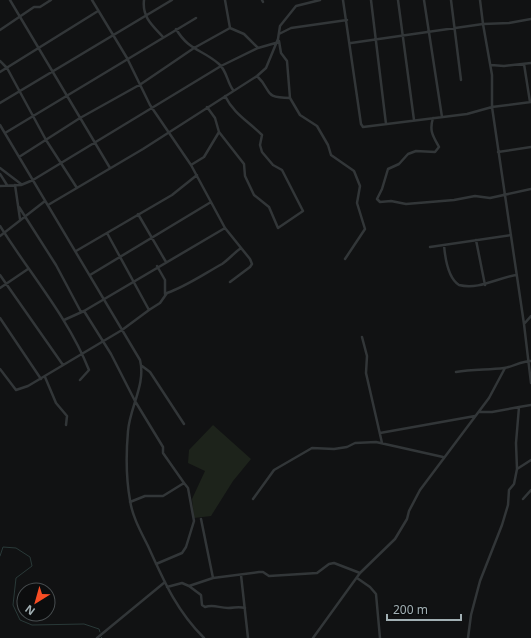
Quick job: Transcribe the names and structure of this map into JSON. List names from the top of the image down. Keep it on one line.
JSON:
{"scale_bar":"200 m","north":"bottom left"}
